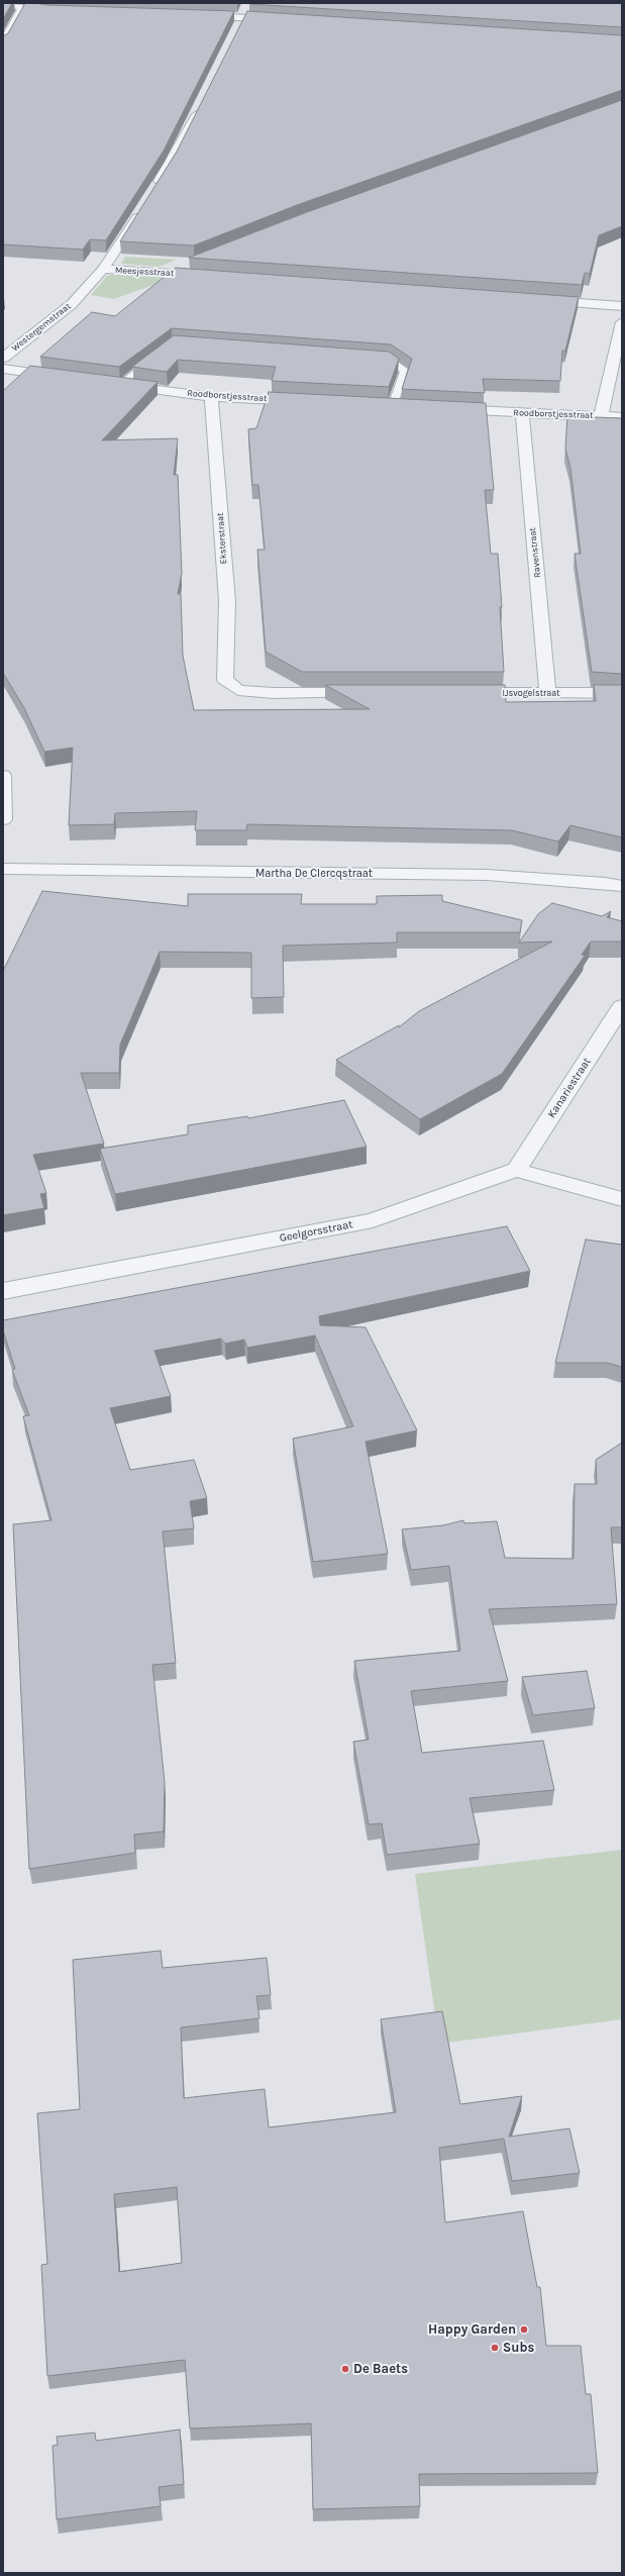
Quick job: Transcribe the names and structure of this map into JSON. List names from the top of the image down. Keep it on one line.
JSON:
{"streets":{"street":["Meesjesstraat","Westergemstraat","Roodborstjesstraat","Eksterstraat","Ravenstraat","IJsvogelstraat","Martha De Clercqstraat","Kanariestraat","Geelgorsstraat"]},"crossings":[["Meesjesstraat","Westergemstraat"],["Roodborstjesstraat","Eksterstraat"],["Roodborstjesstraat","Ravenstraat"],["Ravenstraat","IJsvogelstraat"],["Kanariestraat","Geelgorsstraat"]],"places":["Happy Garden","Subs","De Baets"]}
